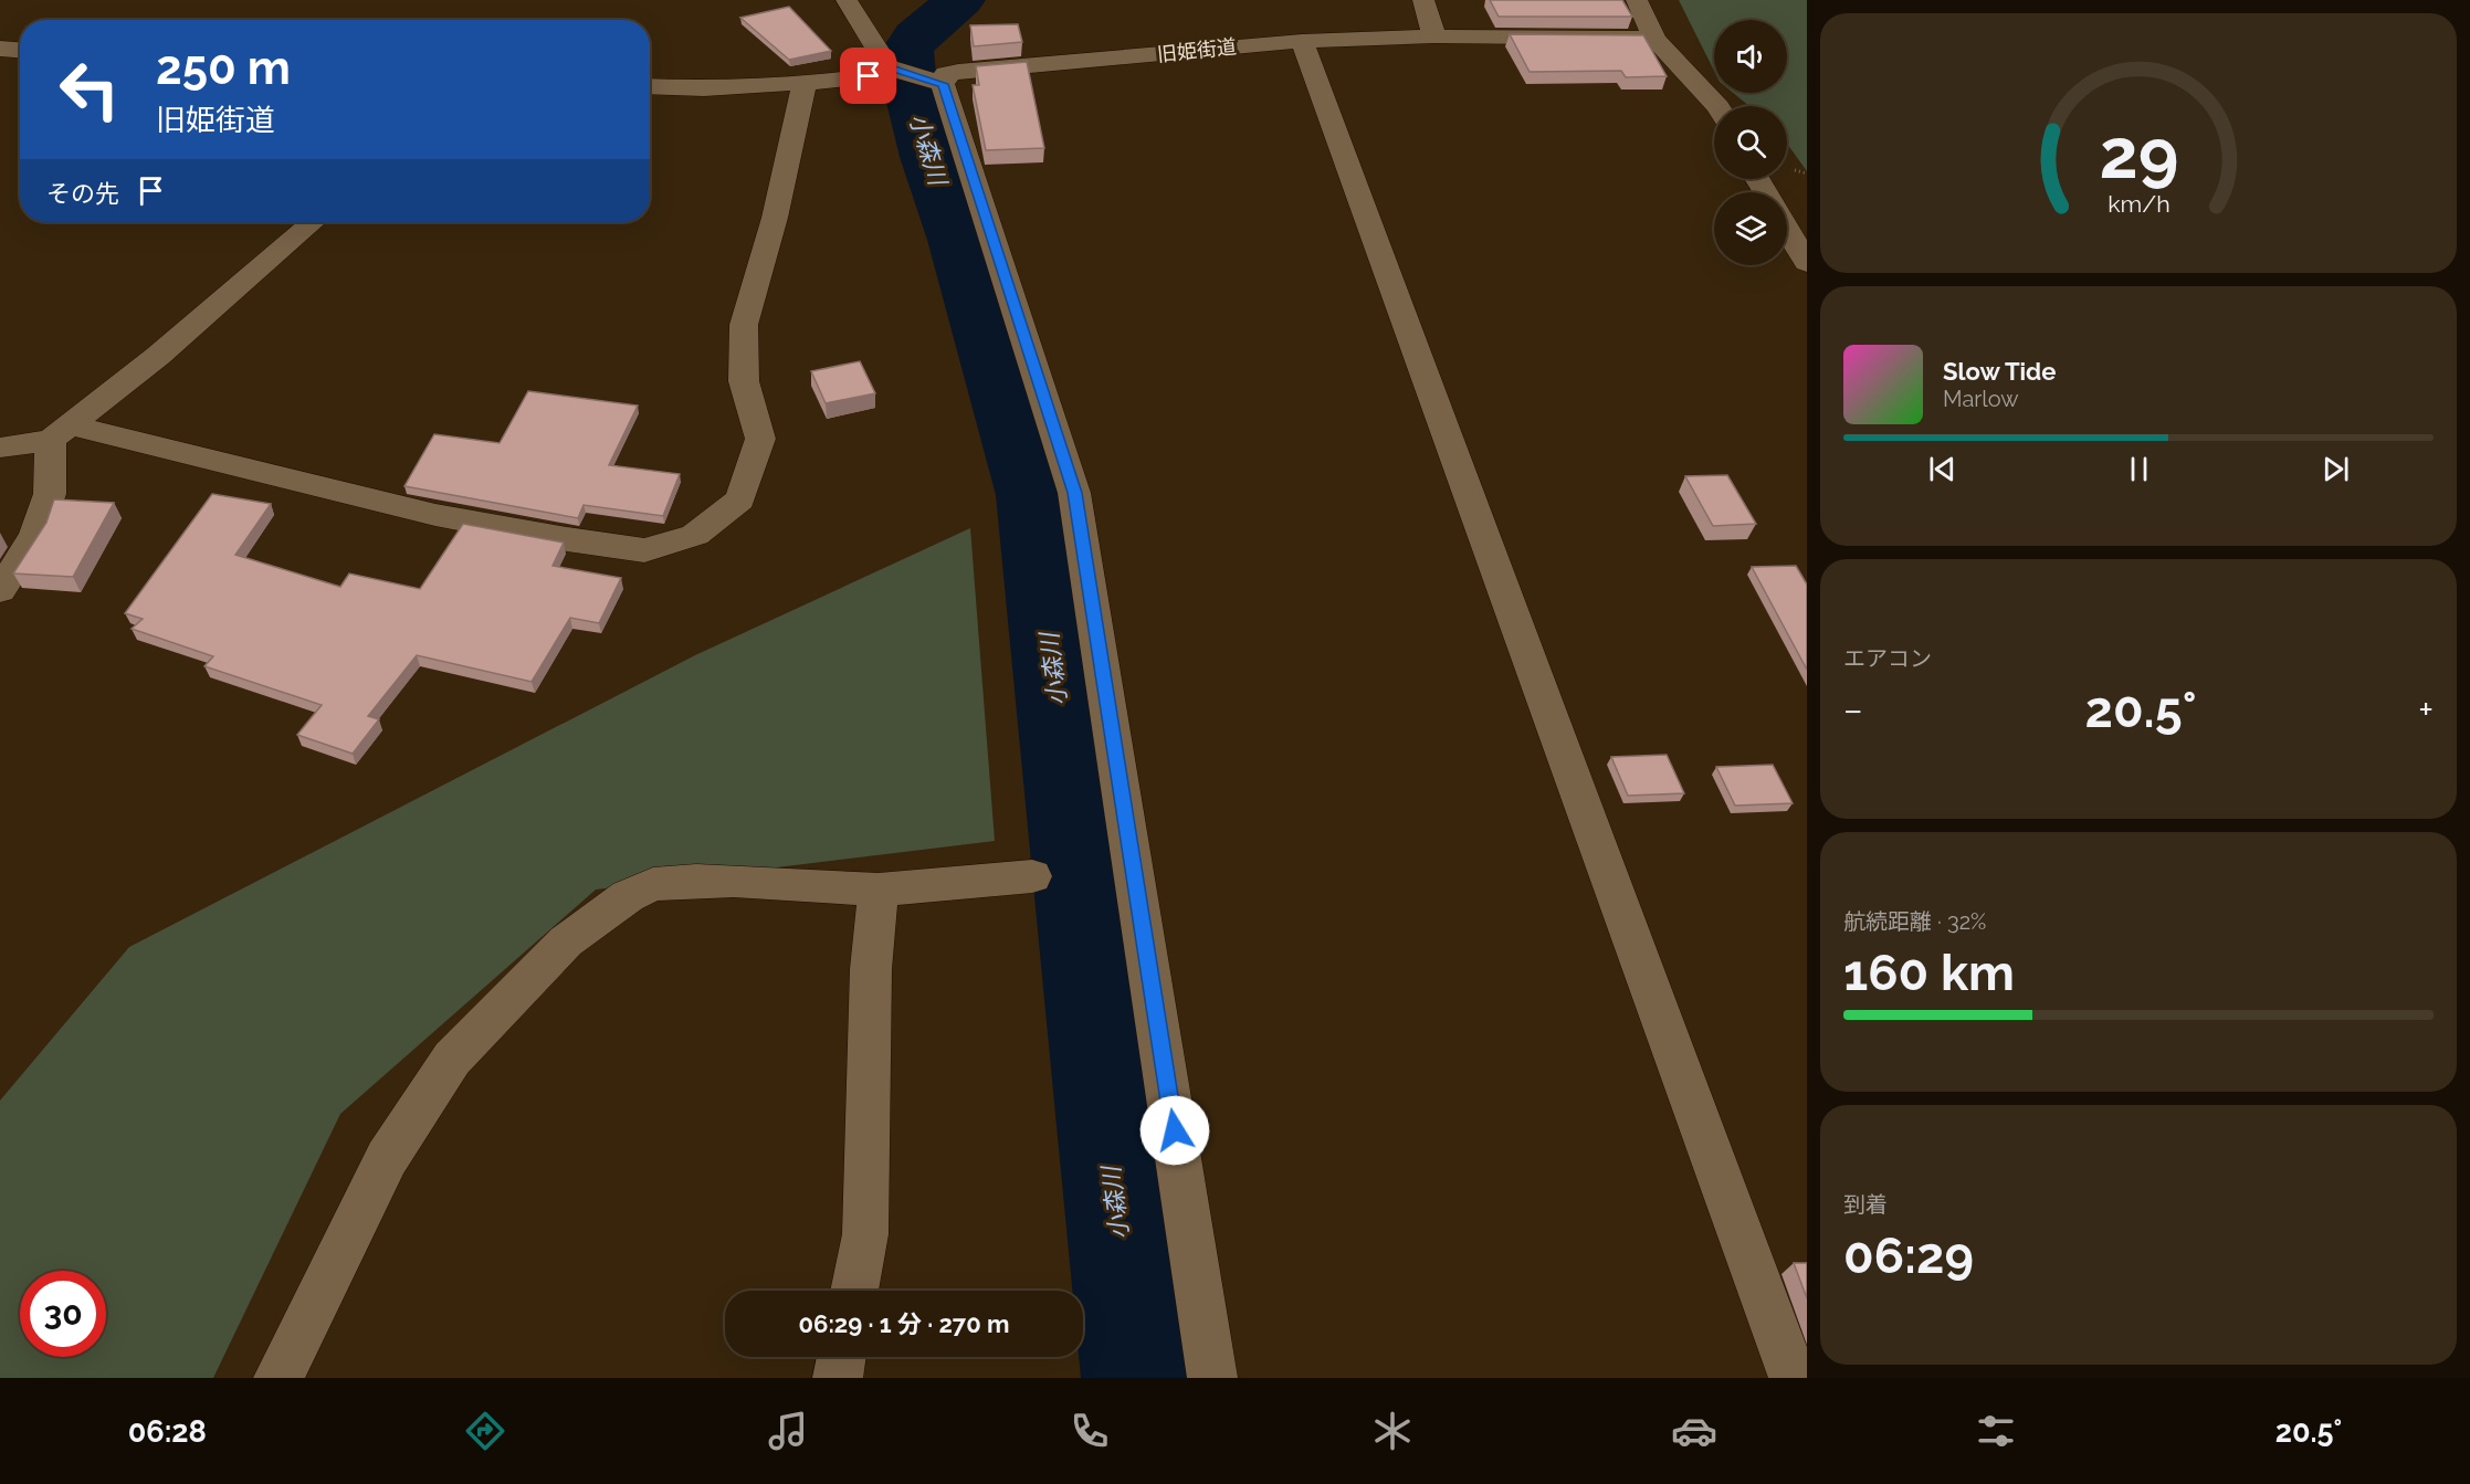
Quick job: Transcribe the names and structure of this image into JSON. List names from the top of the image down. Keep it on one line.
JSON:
{"streets":{"street":["旧姫街道"]},"water":["小森川"],"page":{"turn":["250 m","旧姫街道"],"then":"その先","song":["Slow Tide","Marlow"],"tile":["エアコン",["航続距離 · 32%","160 km"],["到着","06:29"]],"heat":["−","20.5°","+"],"limit":"30","trip":"06:29 · 1 分 · 270 m","tabs":["06:28","20.5°"],"gauge":["29","km/h"]}}
